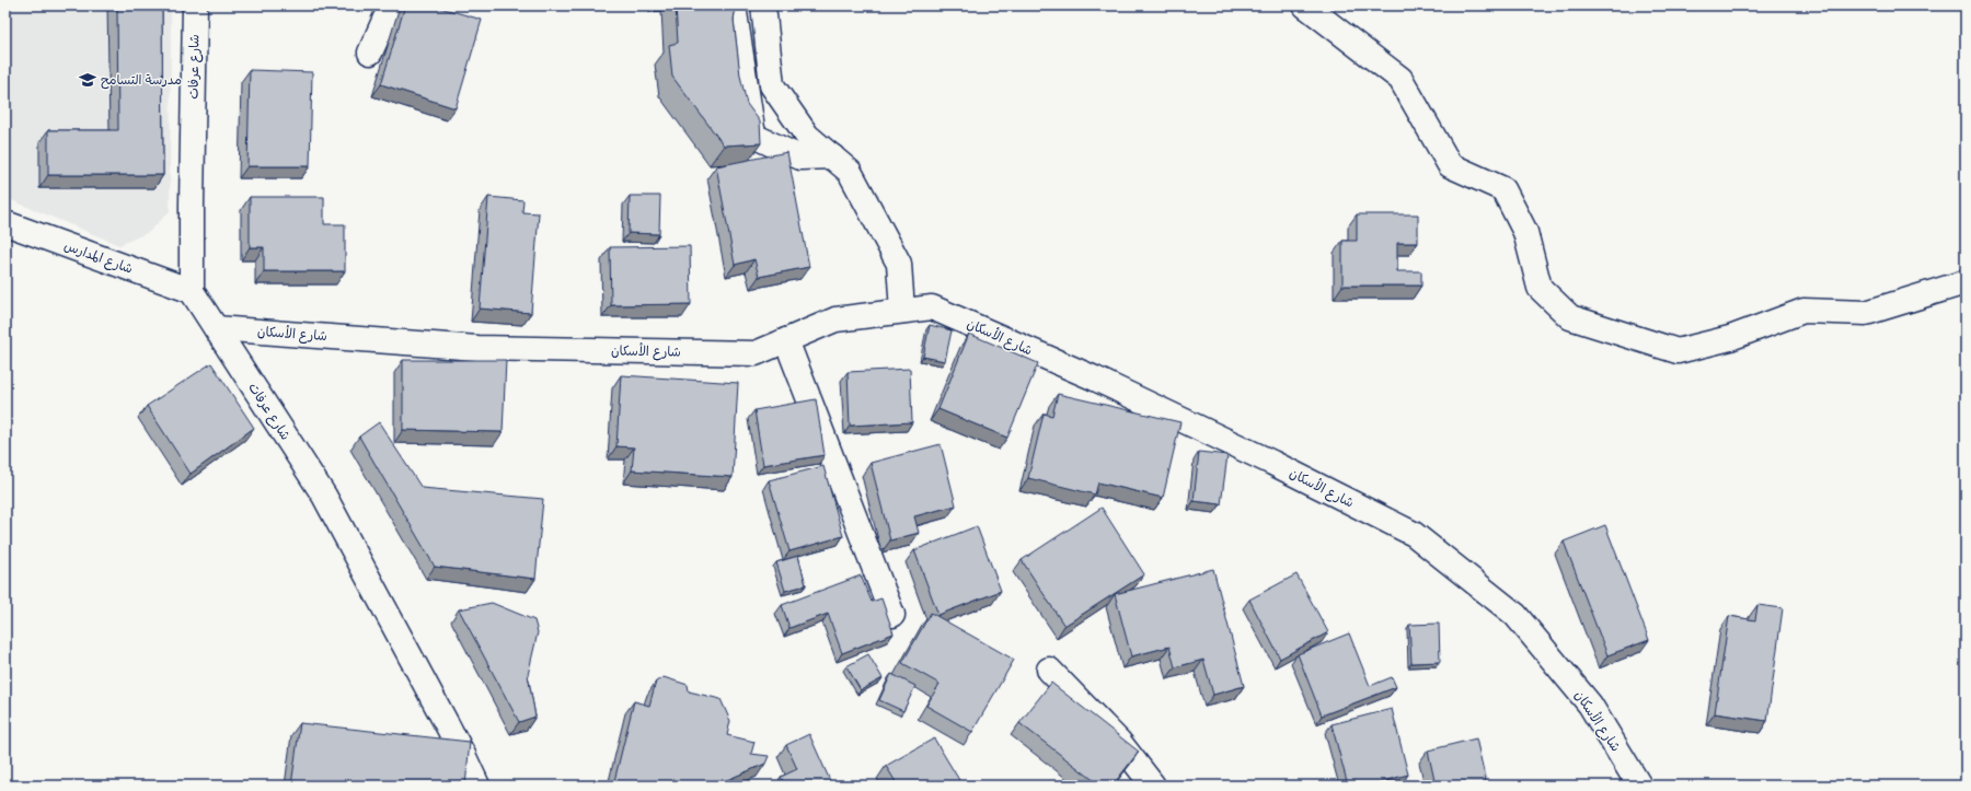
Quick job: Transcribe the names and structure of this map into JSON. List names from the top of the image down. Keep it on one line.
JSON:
{"streets":{"street":["شارع عرفات","شارع المدارس","شارع الأسكان"]},"crossings":[["شارع عرفات","شارع المدارس"],["شارع عرفات","شارع الأسكان"]],"places":{"school or university":["مدرسة التسامح"]}}
